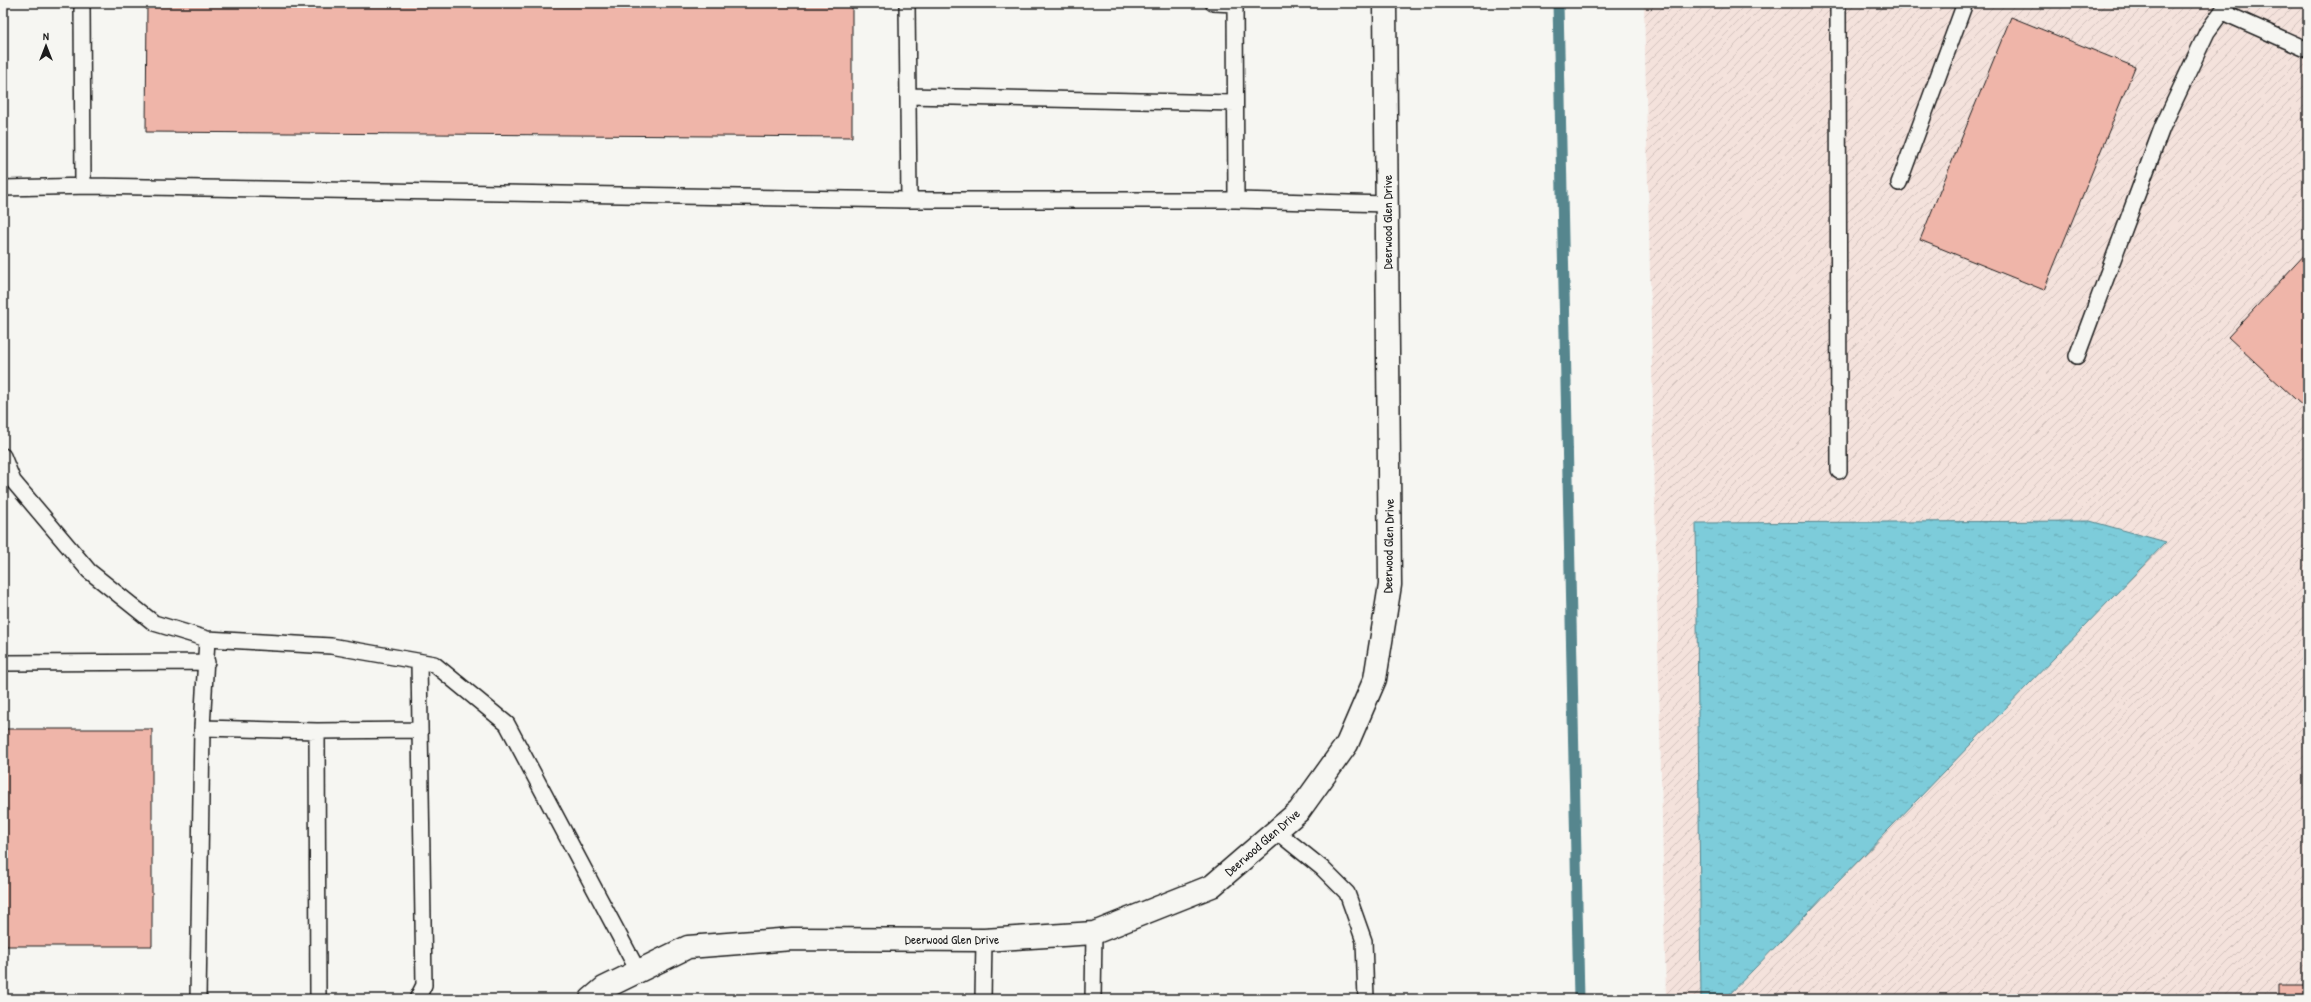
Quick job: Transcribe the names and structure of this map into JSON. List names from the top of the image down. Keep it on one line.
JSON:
{"streets":{"street":["Deerwood Glen Drive"]},"north":"top"}
